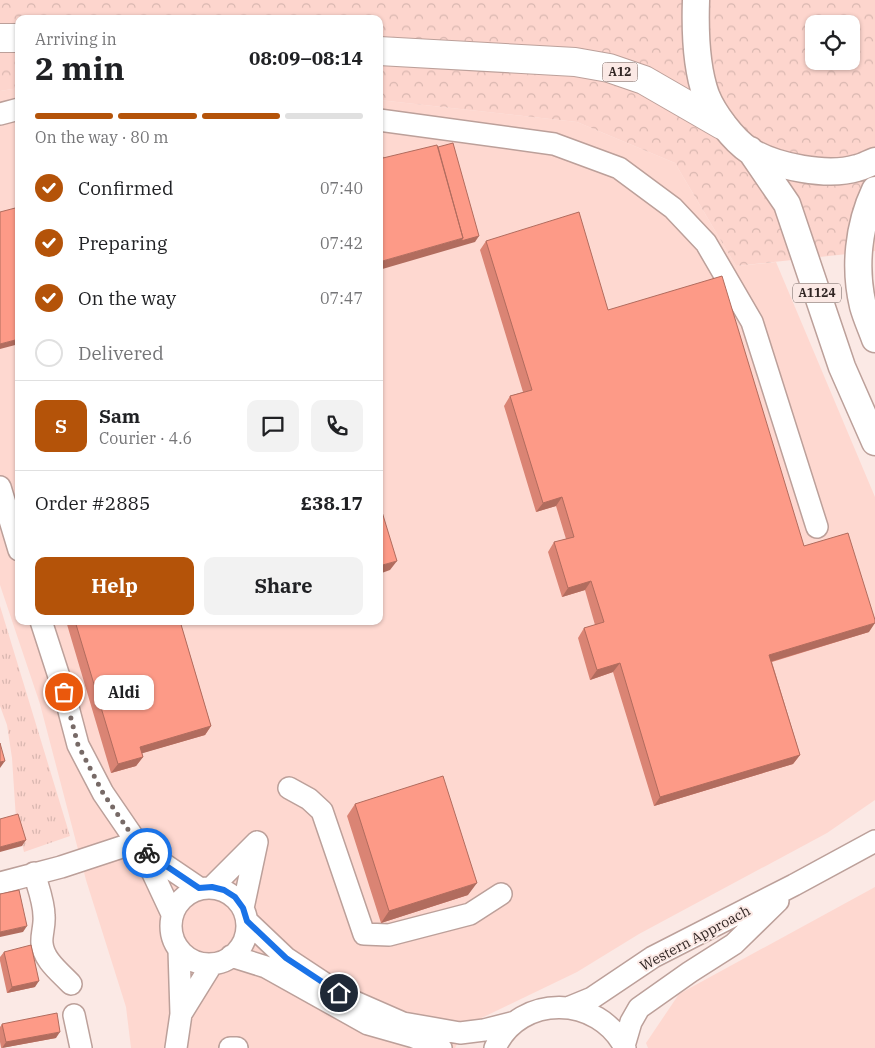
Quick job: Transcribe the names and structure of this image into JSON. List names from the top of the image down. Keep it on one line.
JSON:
{"streets":{"highway":["A12"],"main road":["A1124"],"street":["Western Approach"]},"places":["Aldi"],"page":{"heading":["2 min","Arriving in","08:09–08:14"],"panel":["Sam","Courier · 4.6","Order #2885","£38.17"],"bar":"On the way · 80 m","list":[["Confirmed","07:40"],["Preparing","07:42"],["On the way","07:47"],"Delivered"],"round":"S","buttons":["Help","Share"],"bubble":"Aldi"}}
